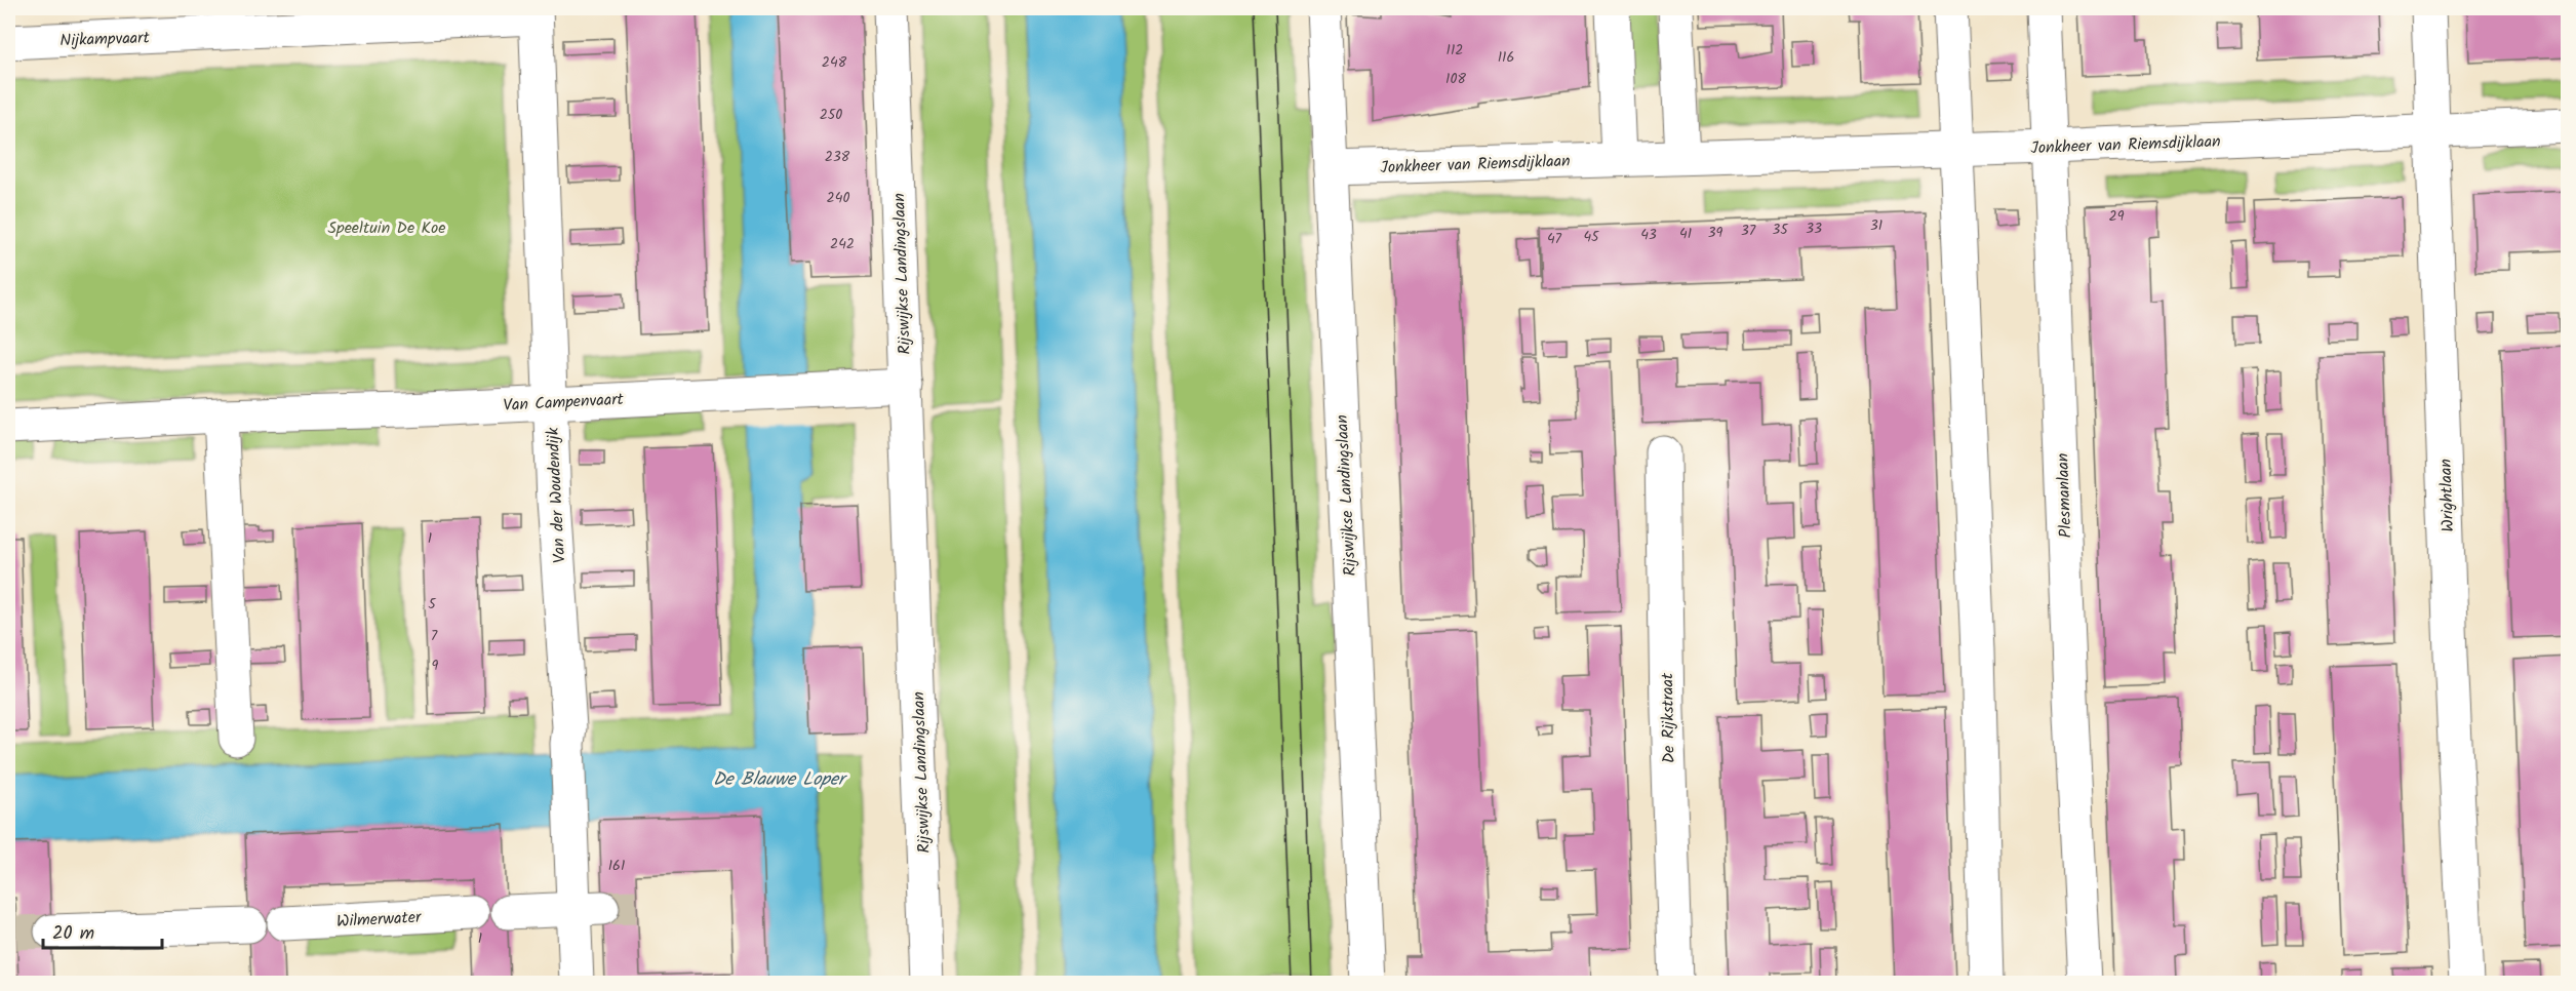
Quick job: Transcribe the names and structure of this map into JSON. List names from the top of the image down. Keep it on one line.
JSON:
{"streets":{"street":["Nijkampvaart","Jonkheer van Riemsdijklaan","Rijswijkse Landingslaan","Van Campenvaart","Van der Woudendijk","Plesmanlaan","Wrightlaan","De Rijkstraat","Wilmerwater"]},"crossings":[["Nijkampvaart","Van der Woudendijk"],["Jonkheer van Riemsdijklaan","Rijswijkse Landingslaan"],["Jonkheer van Riemsdijklaan","Plesmanlaan"],["Jonkheer van Riemsdijklaan","Wrightlaan"],["Rijswijkse Landingslaan","Van Campenvaart"],["Van Campenvaart","Van der Woudendijk"]],"water":["De Blauwe Loper"],"parks":["Speeltuin De Koe"],"house_numbers":["112","116","248","108","250","238","240","29","31","33","35","37","39","41","43","45","47","242","1","5","7","9","161","1"],"scale_bar":"20 m"}
